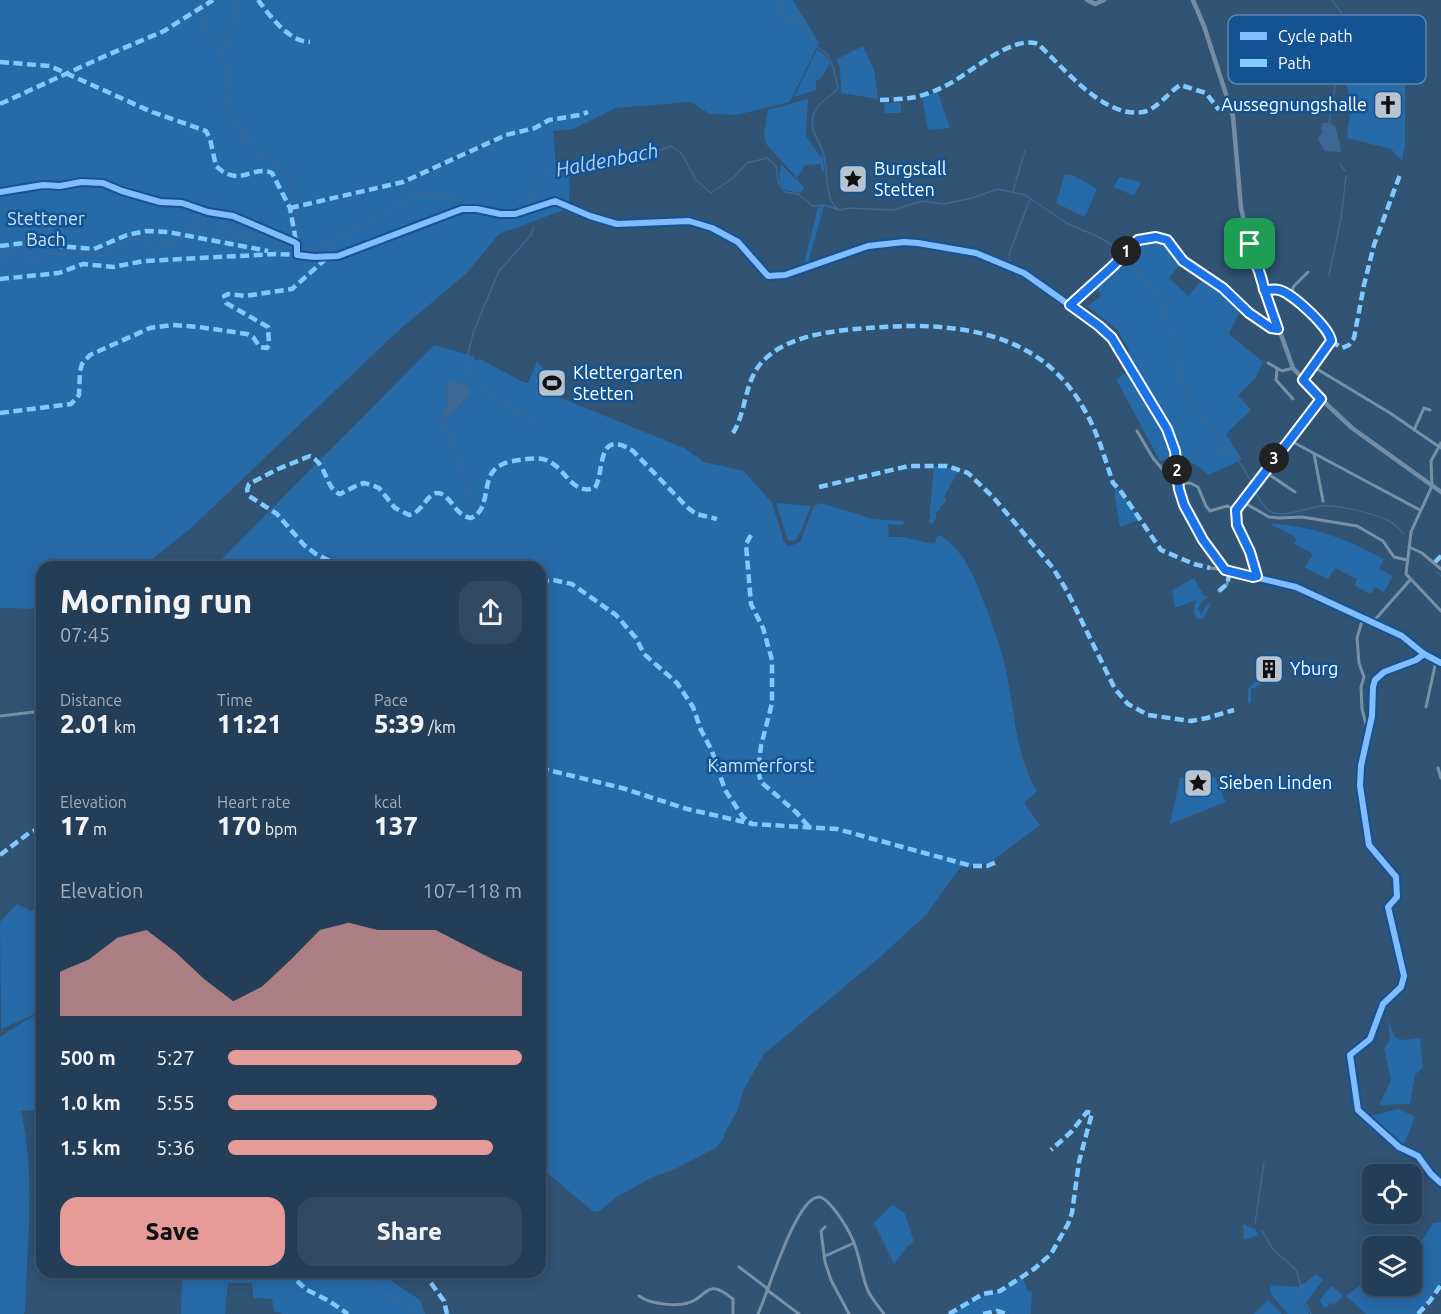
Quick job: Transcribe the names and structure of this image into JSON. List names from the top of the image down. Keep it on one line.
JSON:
{"water":["Haldenbach"],"parks":["Stettener Bach","Kammerforst"],"places":{"church":["Aussegnungshalle"],"place":["Burgstall Stetten","Sieben Linden"],"sports":["Klettergarten Stetten"],"building":["Yburg"]},"legend":["Cycle path","Path"],"page":{"pins":["1","3","2"],"heading":["Morning run","07:45"],"stats":[["Distance","2.01 km"],["Time","11:21"],["Pace","5:39 /km"],["Elevation","17 m"],["Heart rate","170 bpm"],["kcal","137"]],"chart":["Elevation","107–118 m"],"list":[{"name":"500 m","note":"5:27"},{"name":"1.0 km","note":"5:55"},{"name":"1.5 km","note":"5:36"}],"buttons":["Save","Share"]}}
